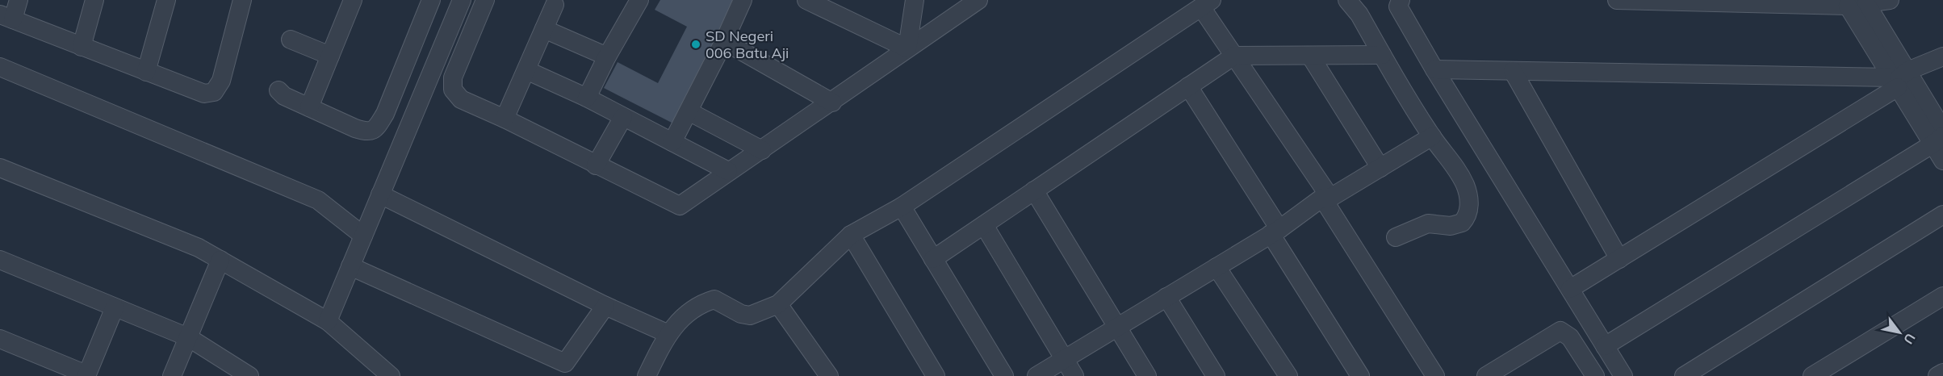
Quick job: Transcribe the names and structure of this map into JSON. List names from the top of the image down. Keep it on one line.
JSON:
{"places":["SD Negeri 006 Batu Aji"],"north":"bottom right"}
